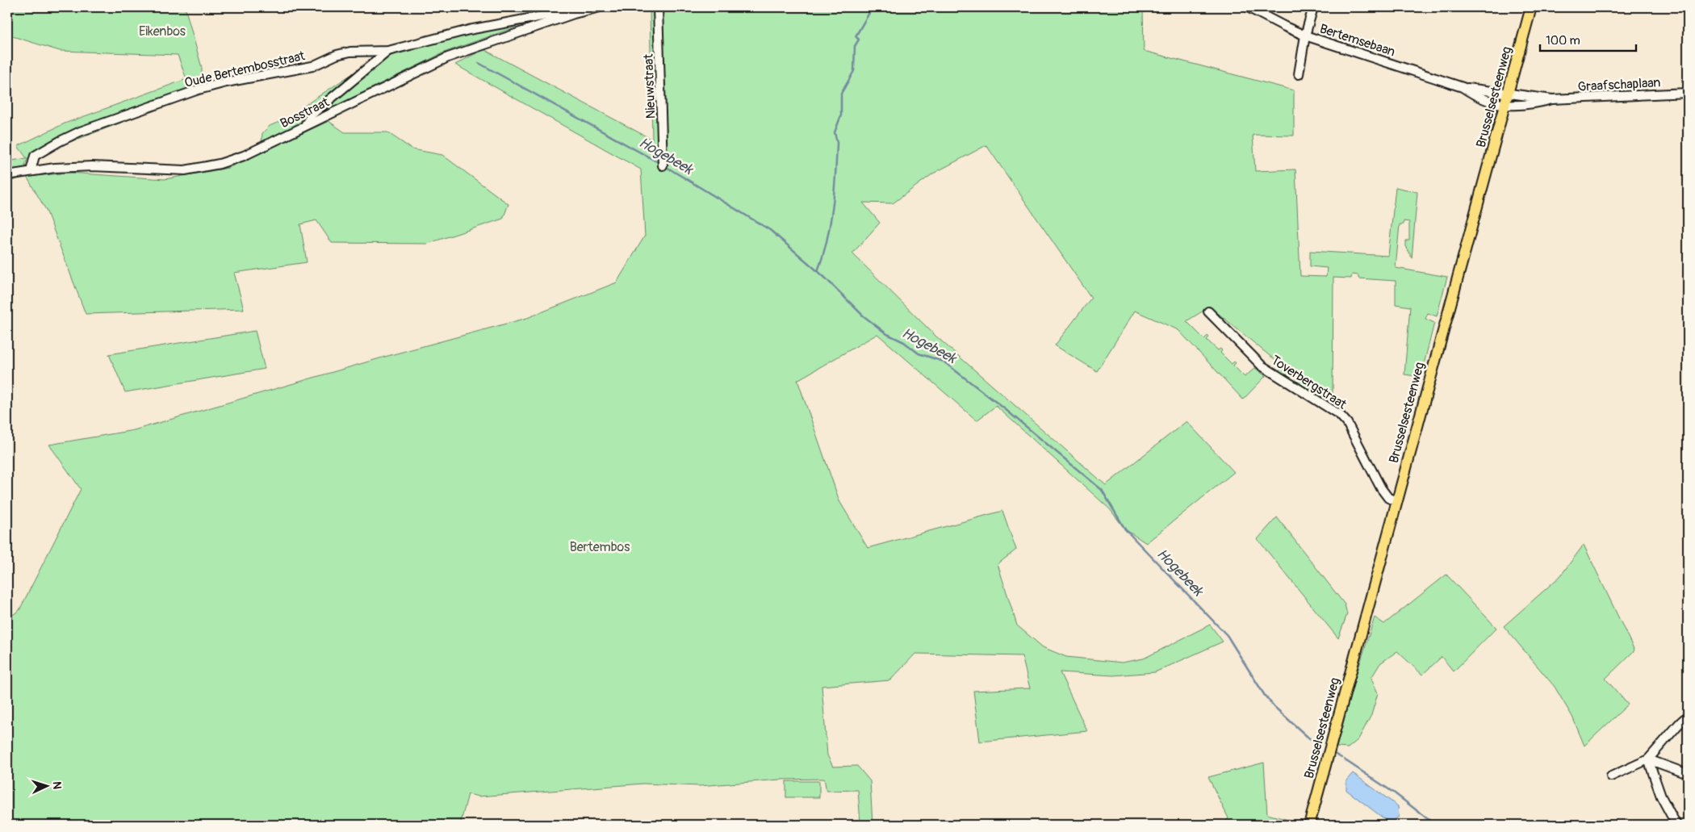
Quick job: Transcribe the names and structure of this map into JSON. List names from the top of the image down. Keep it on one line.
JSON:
{"streets":{"main road":["Brusselsesteenweg"],"street":["Bertemsebaan","Oude Bertembosstraat","Graafschaplaan","Nieuwstraat","Bosstraat","Toverbergstraat"]},"crossings":[["Bertemsebaan","Graafschaplaan"],["Bertemsebaan","Brusselsesteenweg"],["Oude Bertembosstraat","Bosstraat"],["Graafschaplaan","Brusselsesteenweg"],["Brusselsesteenweg","Toverbergstraat"]],"water":["Hogebeek"],"parks":["Eikenbos","Bertembos"],"scale_bar":"100 m","north":"right"}
